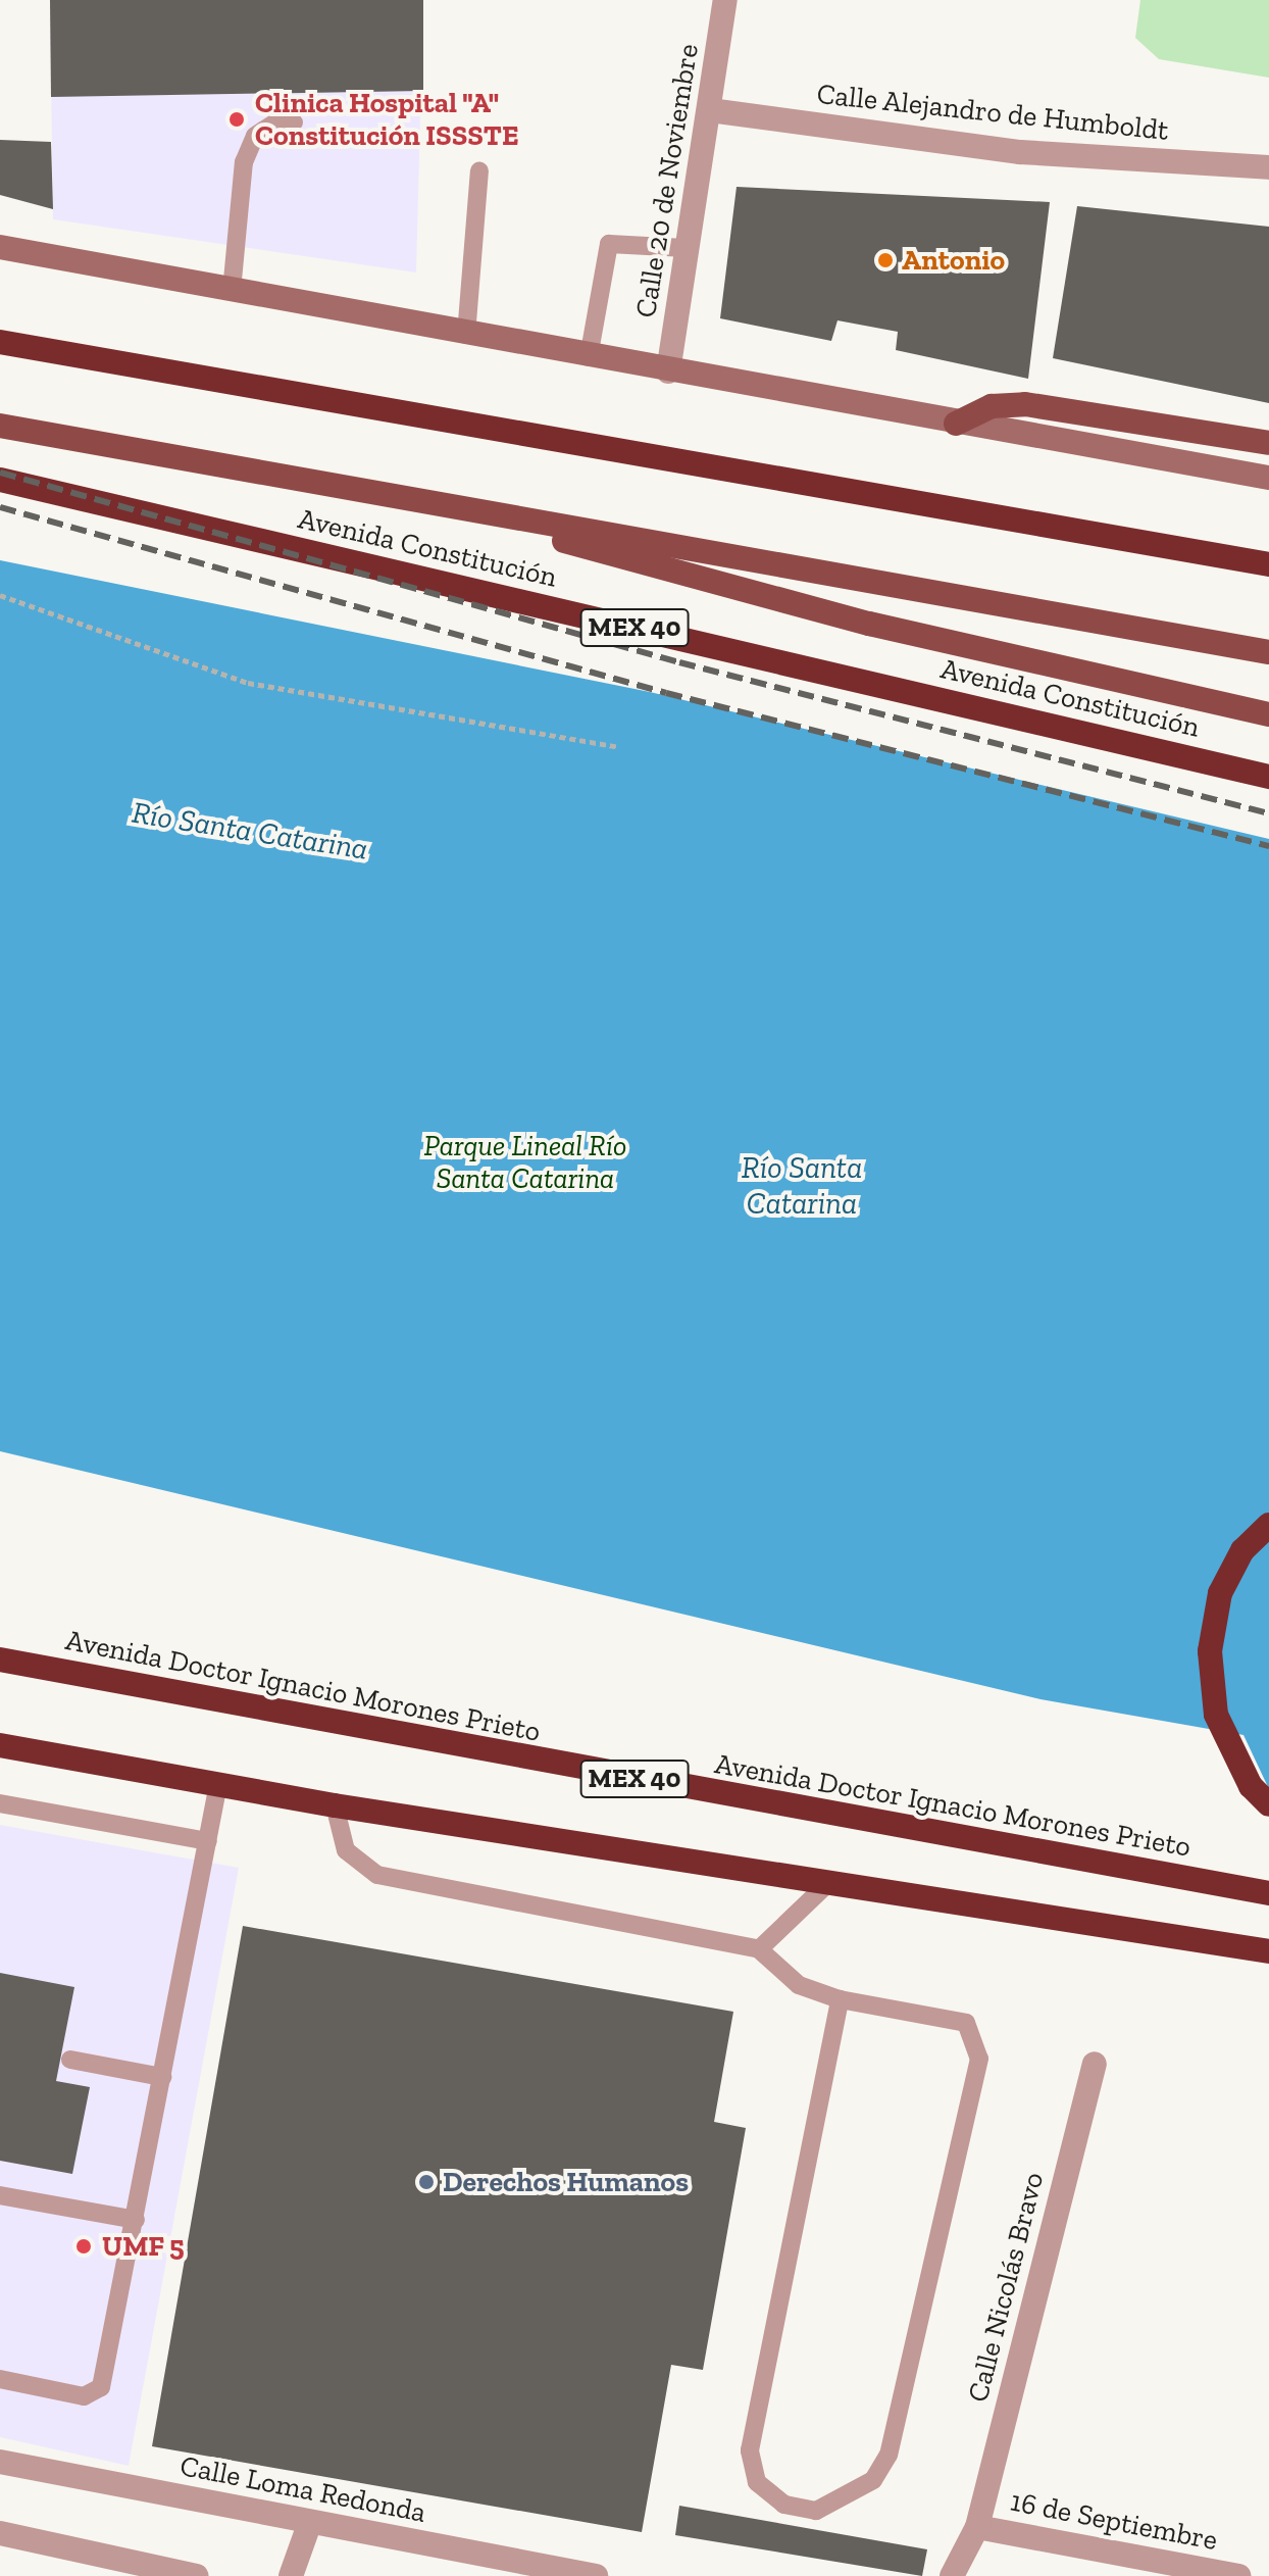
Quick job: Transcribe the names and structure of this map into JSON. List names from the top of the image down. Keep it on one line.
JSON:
{"streets":{"highway":["Avenida Constitución","MEX 40","Avenida Doctor Ignacio Morones Prieto"],"street":["Calle Alejandro de Humboldt","Calle 20 de Noviembre","Calle Nicolás Bravo","Calle Loma Redonda","16 de Septiembre"]},"crossings":[["Calle Alejandro de Humboldt","Calle 20 de Noviembre"],["Calle Nicolás Bravo","16 de Septiembre"]],"water":["Río Santa Catarina"],"parks":["Parque Lineal Río Santa Catarina"],"places":["Clinica Hospital \"A\" Constitución ISSSTE","Antonio","Derechos Humanos","UMF 5"]}
